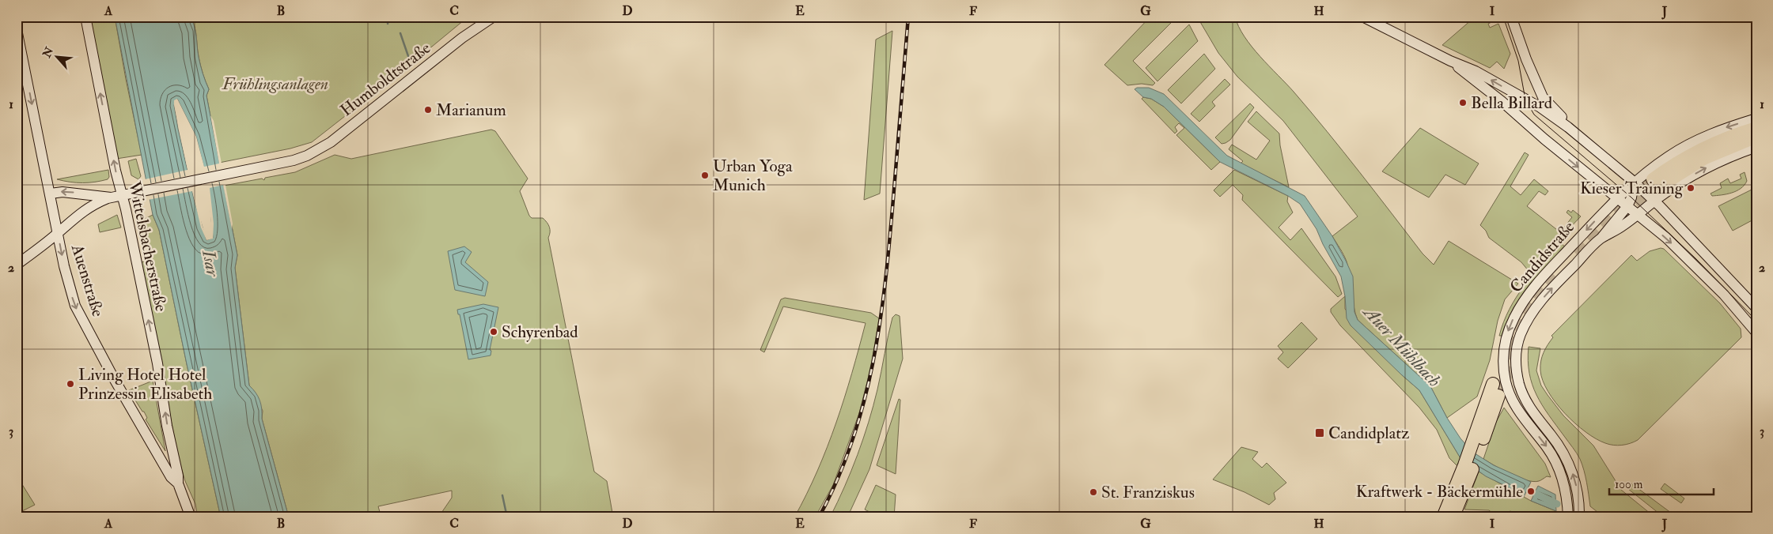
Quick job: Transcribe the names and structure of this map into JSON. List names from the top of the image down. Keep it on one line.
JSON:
{"streets":{"main road":["Humboldtstraße","Wittelsbacherstraße","Candidstraße","Auenstraße"]},"crossings":[["Humboldtstraße","Wittelsbacherstraße"],["Humboldtstraße","Auenstraße"],["Wittelsbacherstraße","Auenstraße"]],"one_way":["Wittelsbacherstraße","Auenstraße"],"water":["Isar","Auer Mühlbach"],"parks":["Frühlingsanlagen"],"places":{"other":["Bella Billard","Marianum","Urban Yoga Munich","Kieser Training","Schyrenbad","Living Hotel Hotel Prinzessin Elisabeth","Kraftwerk - Bäckermühle","St. Franziskus"],"transit":["Candidplatz"]},"scale_bar":"100 m","north":"top left","grid":{"columns":["A","B","C","D","E","F","G","H","I","J"],"rows":["1","2","3"]}}
